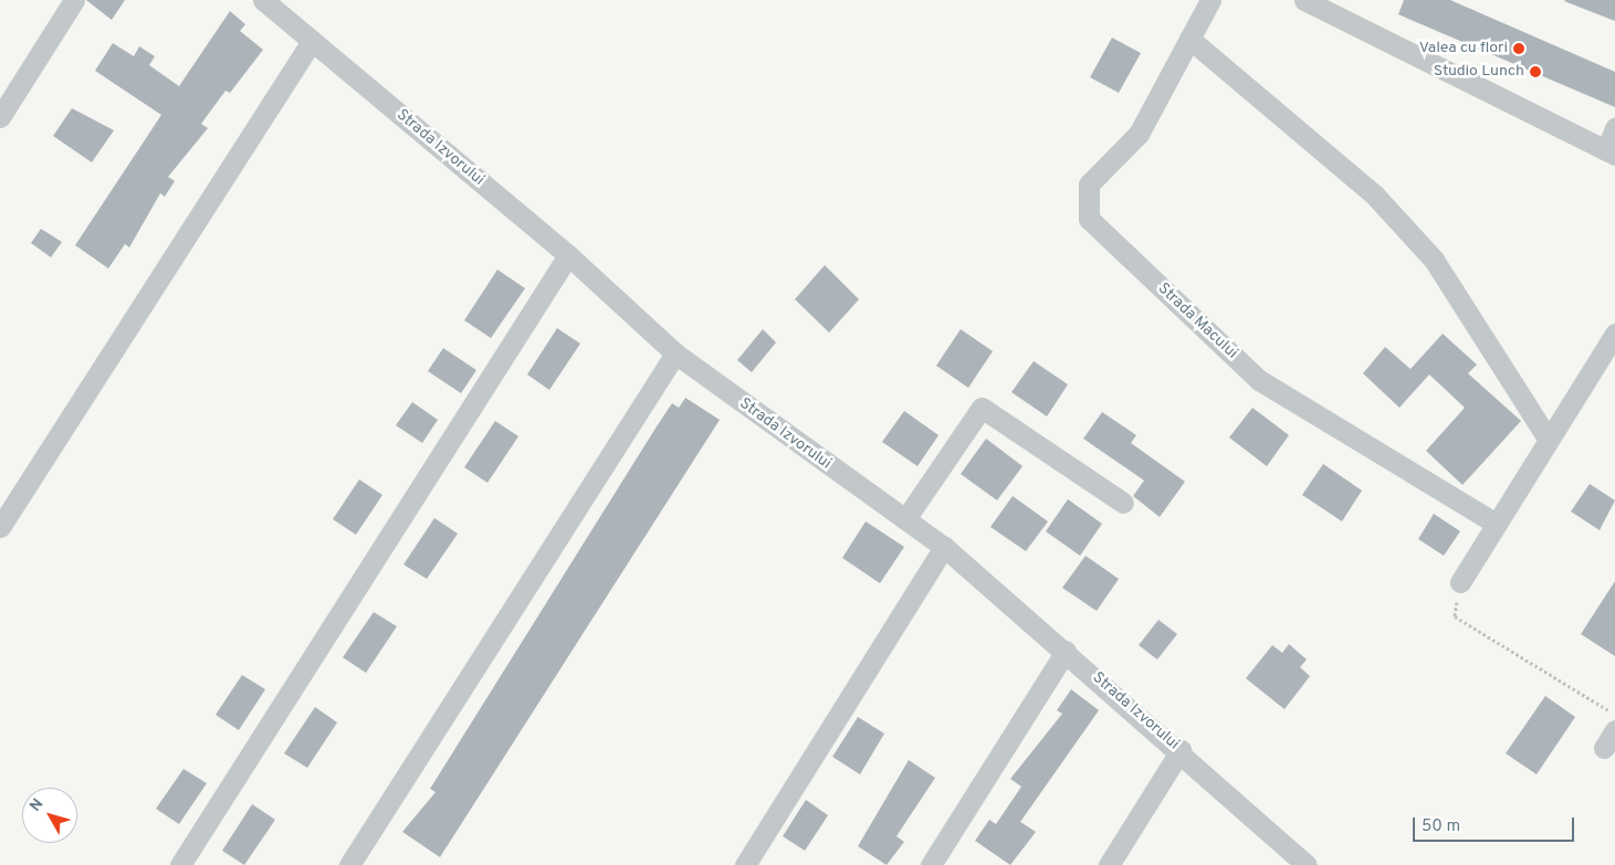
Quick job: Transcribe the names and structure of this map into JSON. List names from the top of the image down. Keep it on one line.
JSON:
{"streets":{"street":["Strada Izvorului","Strada Macului"]},"places":["Valea cu flori","Studio Lunch"],"scale_bar":"50 m","north":"top left"}
